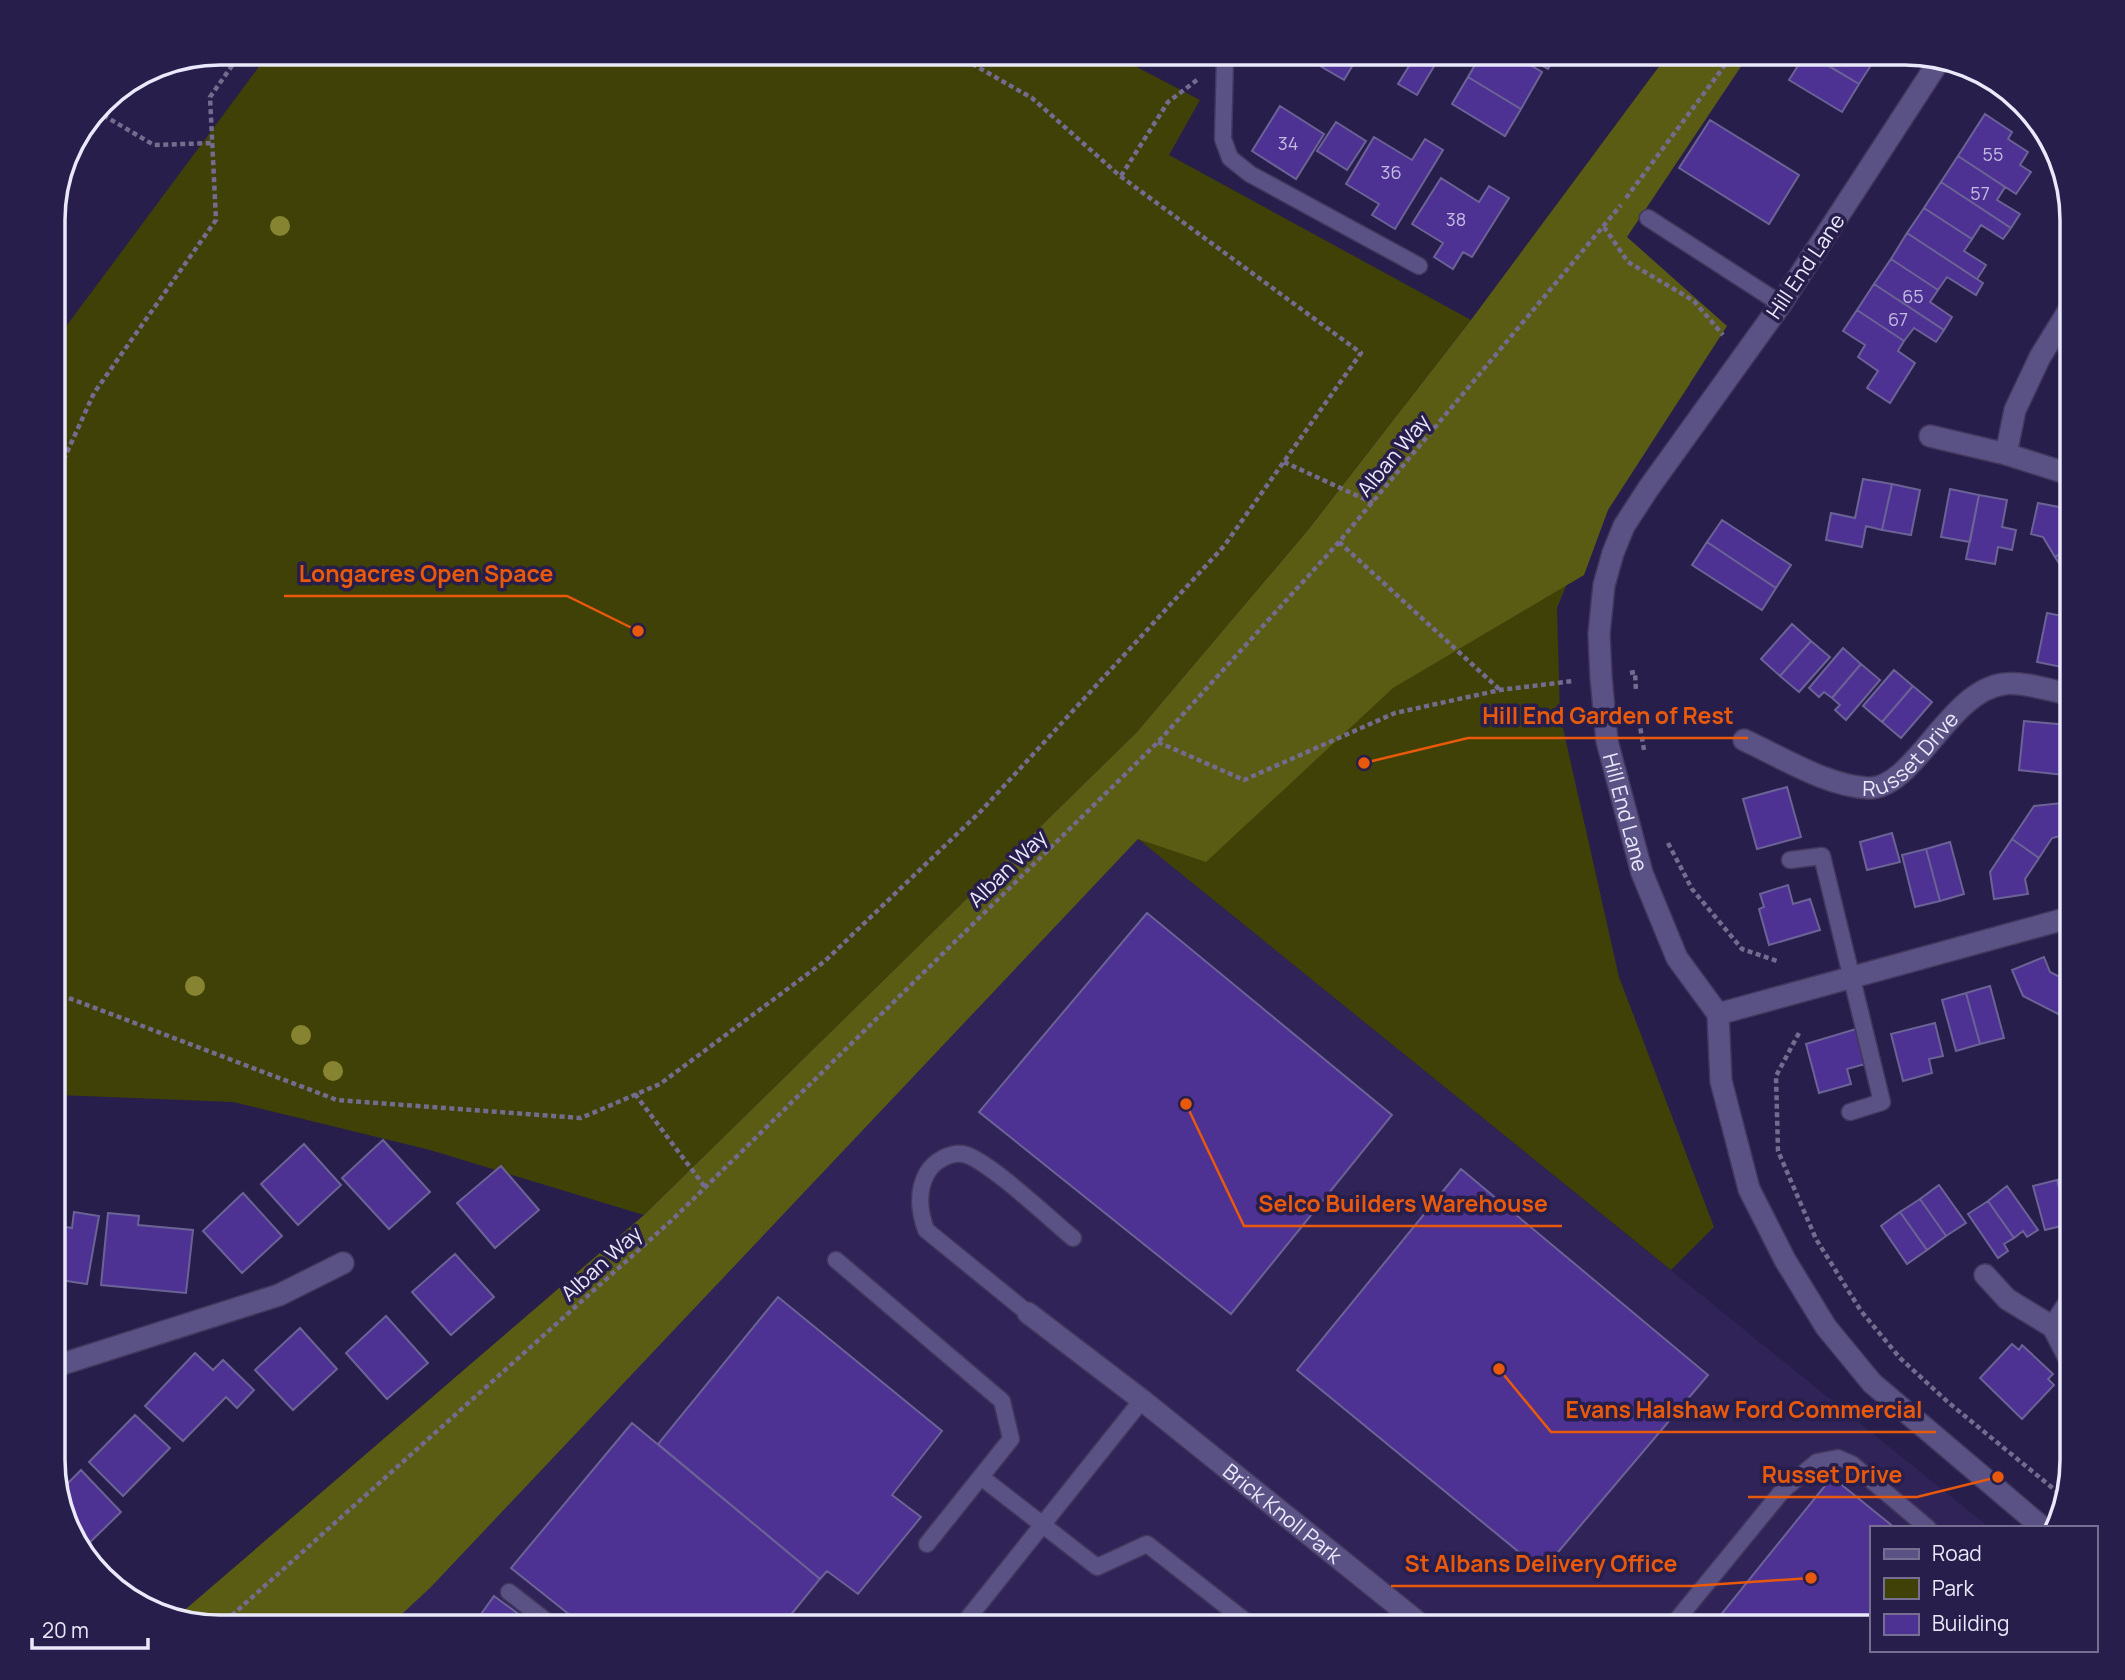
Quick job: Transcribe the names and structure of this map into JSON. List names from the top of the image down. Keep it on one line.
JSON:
{"streets":{"street":["Hill End Lane","Russet Drive","Brick Knoll Park"],"path":["Alban Way"]},"places":["Longacres Open Space","Hill End Garden of Rest","Selco Builders Warehouse","Evans Halshaw Ford Commercial","Russet Drive","St Albans Delivery Office"],"house_numbers":["34","55","36","57","38","65","67"],"legend":["Road","Park","Building"],"scale_bar":"20 m"}
